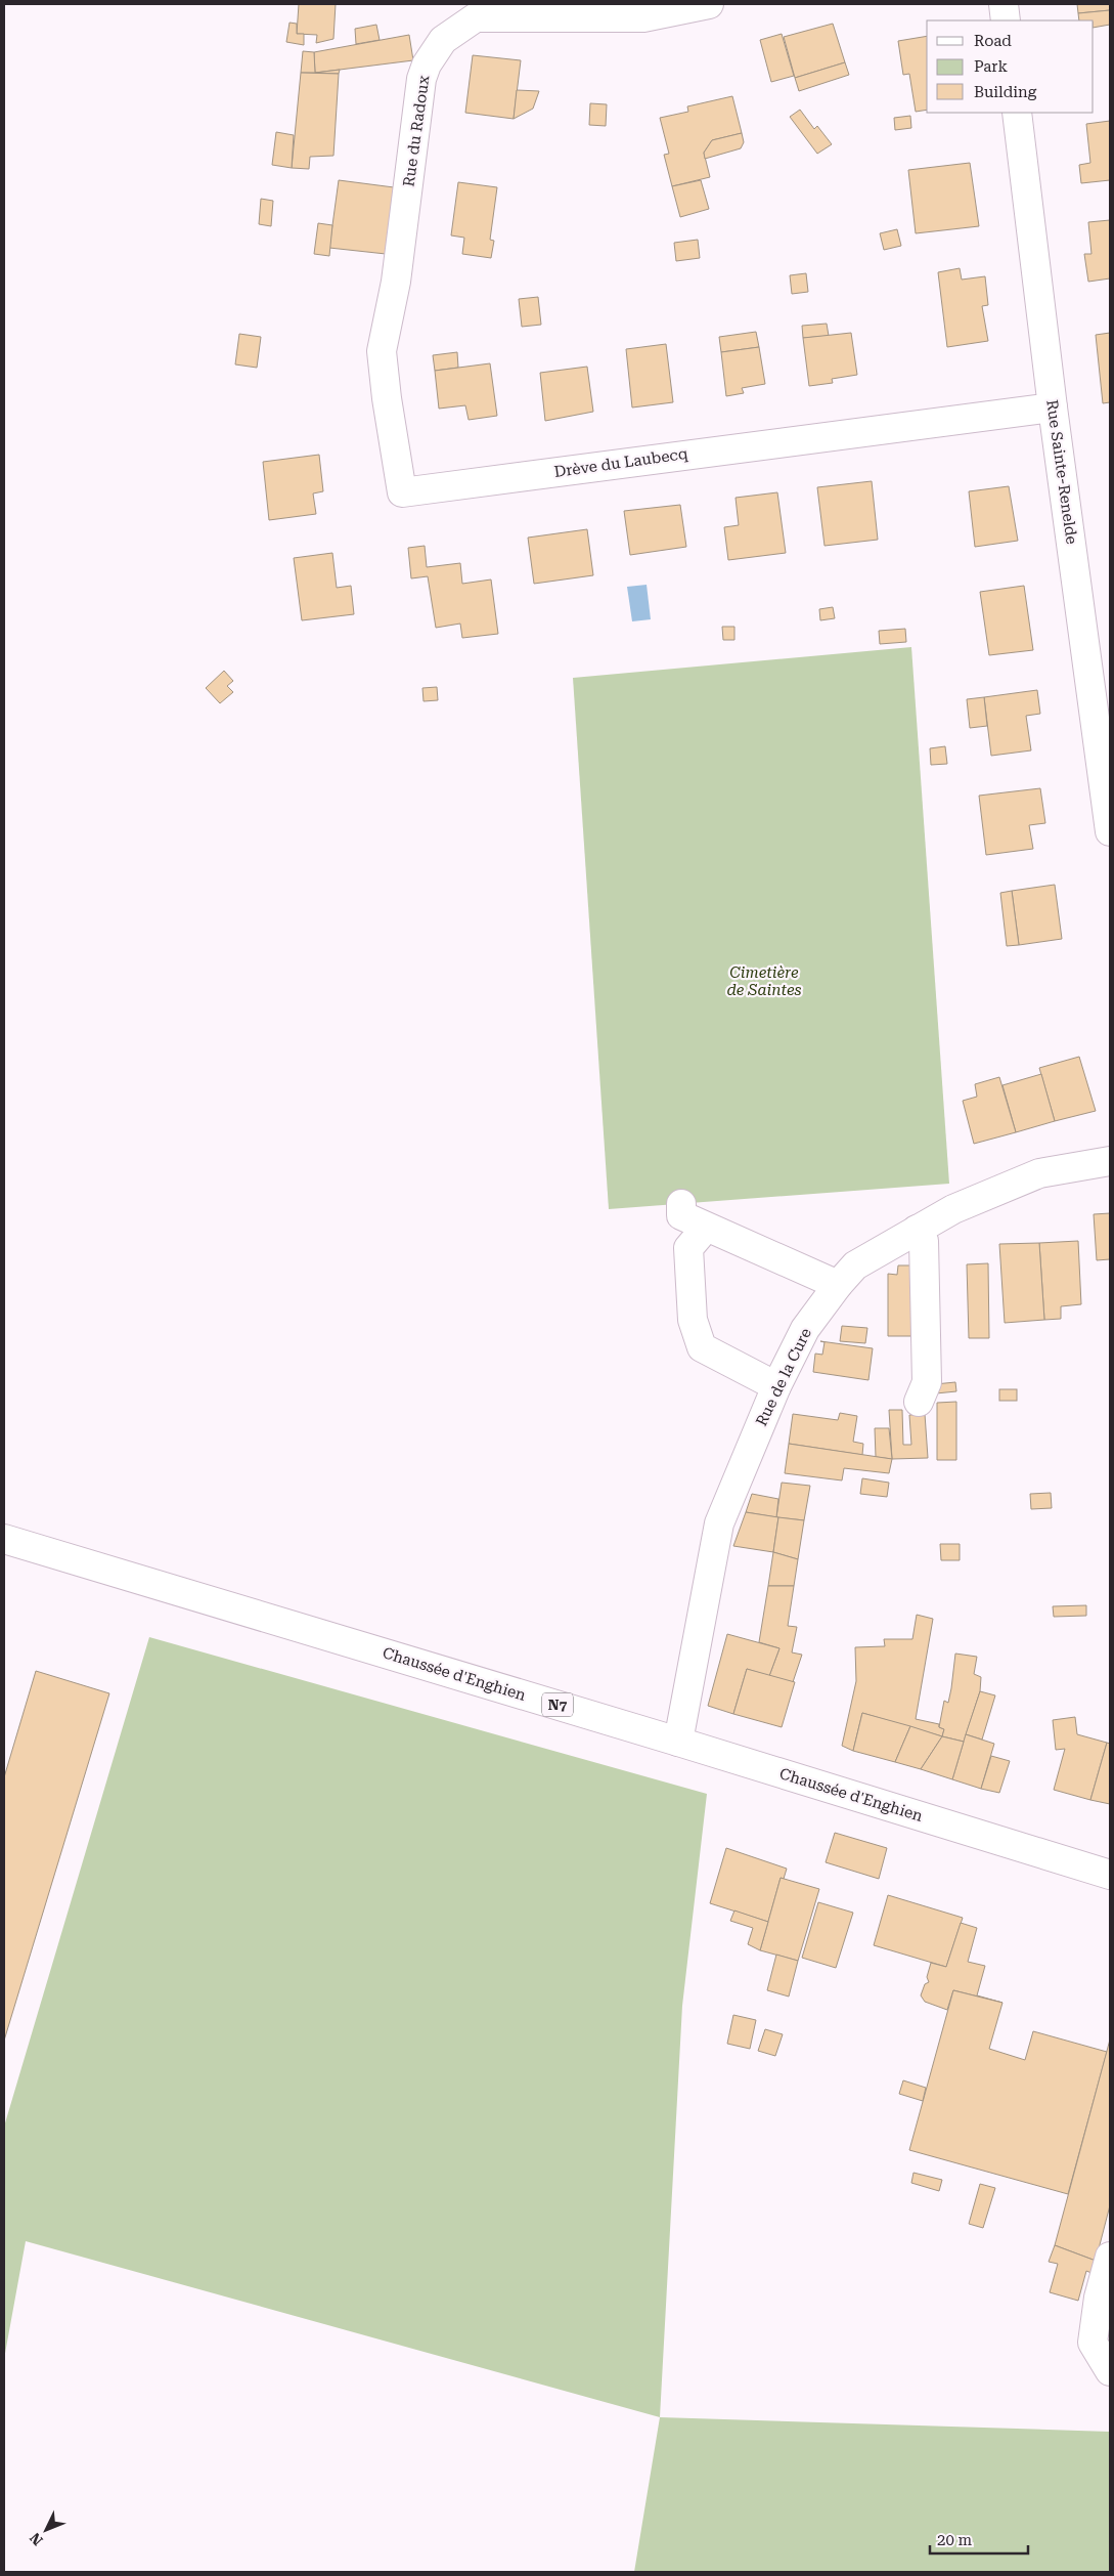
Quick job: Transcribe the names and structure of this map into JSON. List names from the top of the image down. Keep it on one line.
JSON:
{"streets":{"street":["Rue du Radoux","Drève du Laubecq","Rue Sainte-Renelde","Rue de la Cure","Chaussée d'Enghien","N7"]},"crossings":[["Rue du Radoux","Drève du Laubecq"],["Drève du Laubecq","Rue Sainte-Renelde"],["Rue de la Cure","Chaussée d'Enghien"]],"parks":["Cimetière de Saintes"],"legend":["Road","Park","Building"],"scale_bar":"20 m","north":"bottom left"}
